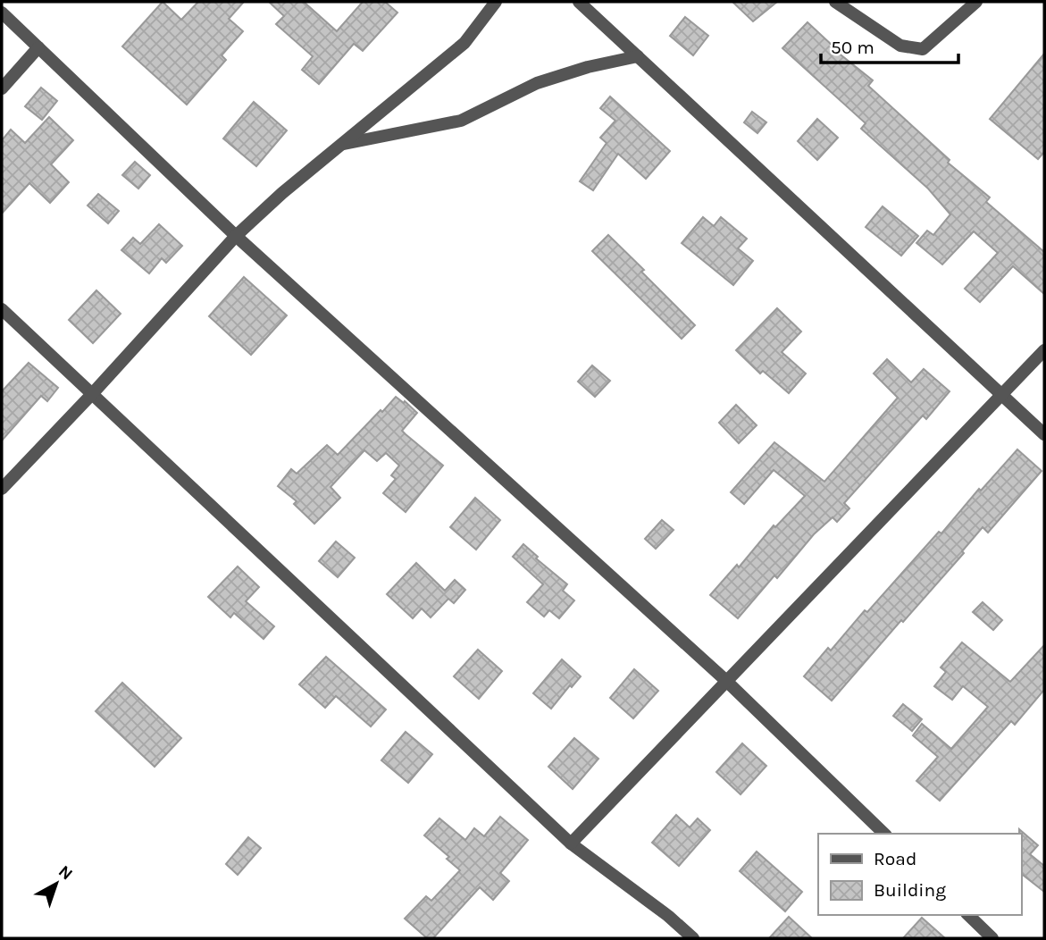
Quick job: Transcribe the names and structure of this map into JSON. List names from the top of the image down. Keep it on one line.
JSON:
{"legend":["Road","Building"],"scale_bar":"50 m","north":"top right"}
